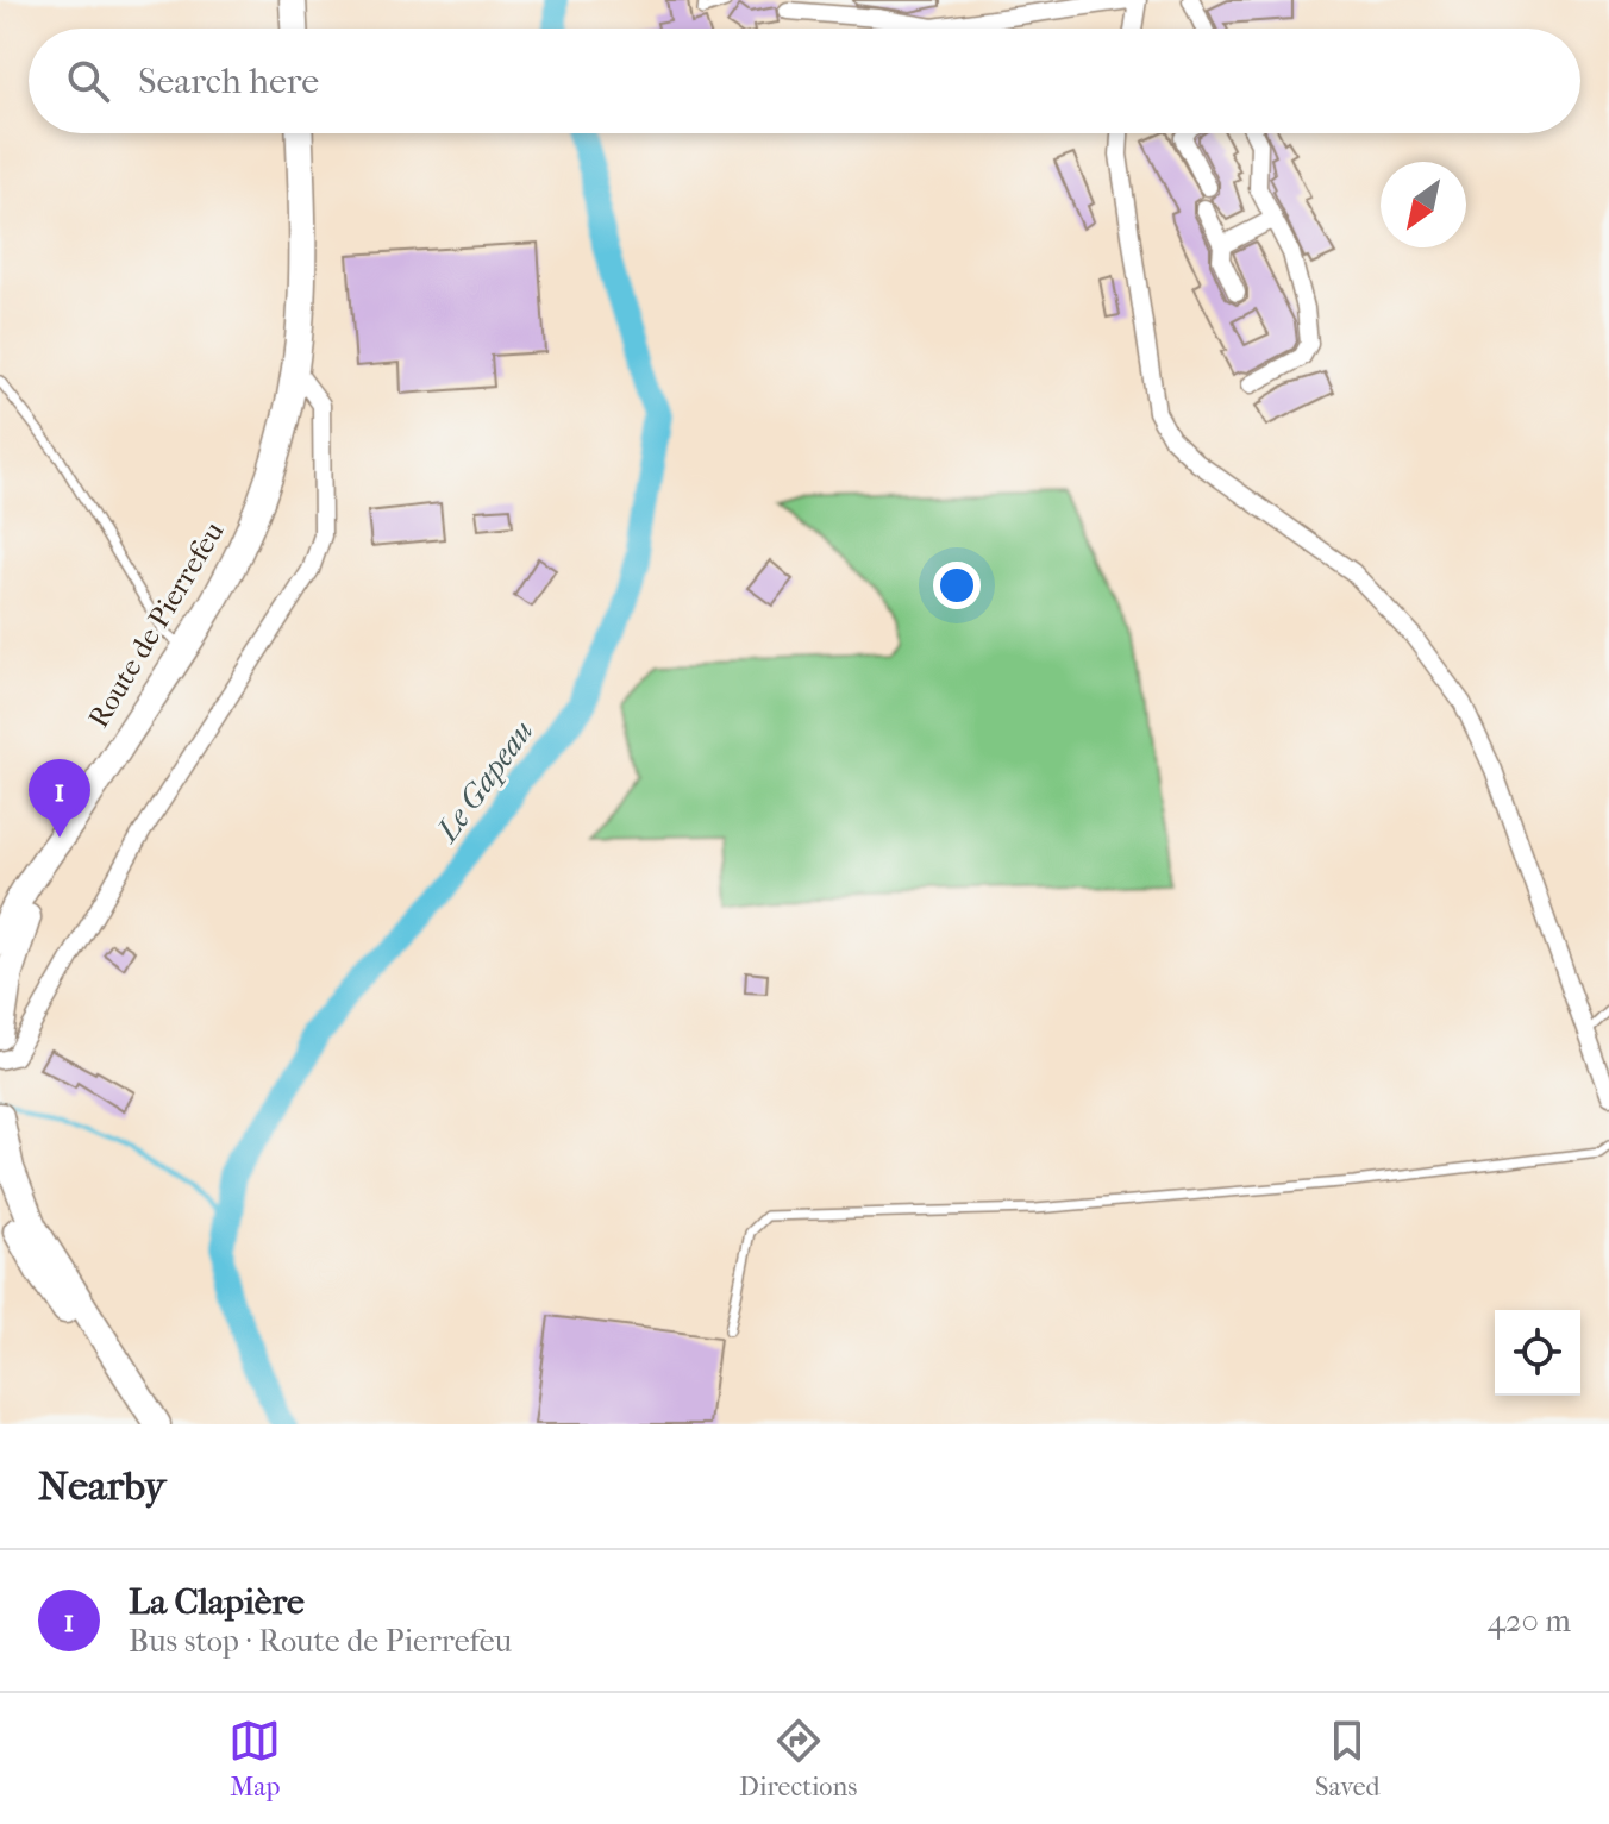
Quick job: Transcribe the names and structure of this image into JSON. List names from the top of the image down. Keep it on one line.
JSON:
{"streets":{"main road":["Route de Pierrefeu"]},"water":["Le Gapeau"],"north":"bottom left","page":{"search":"Search here","pins":"1","heading":"Nearby","list":[{"mark":"1","name":"La Clapière","note":"Bus stop · Route de Pierrefeu","value":"420 m"}],"nav":["Map","Directions","Saved"]}}
